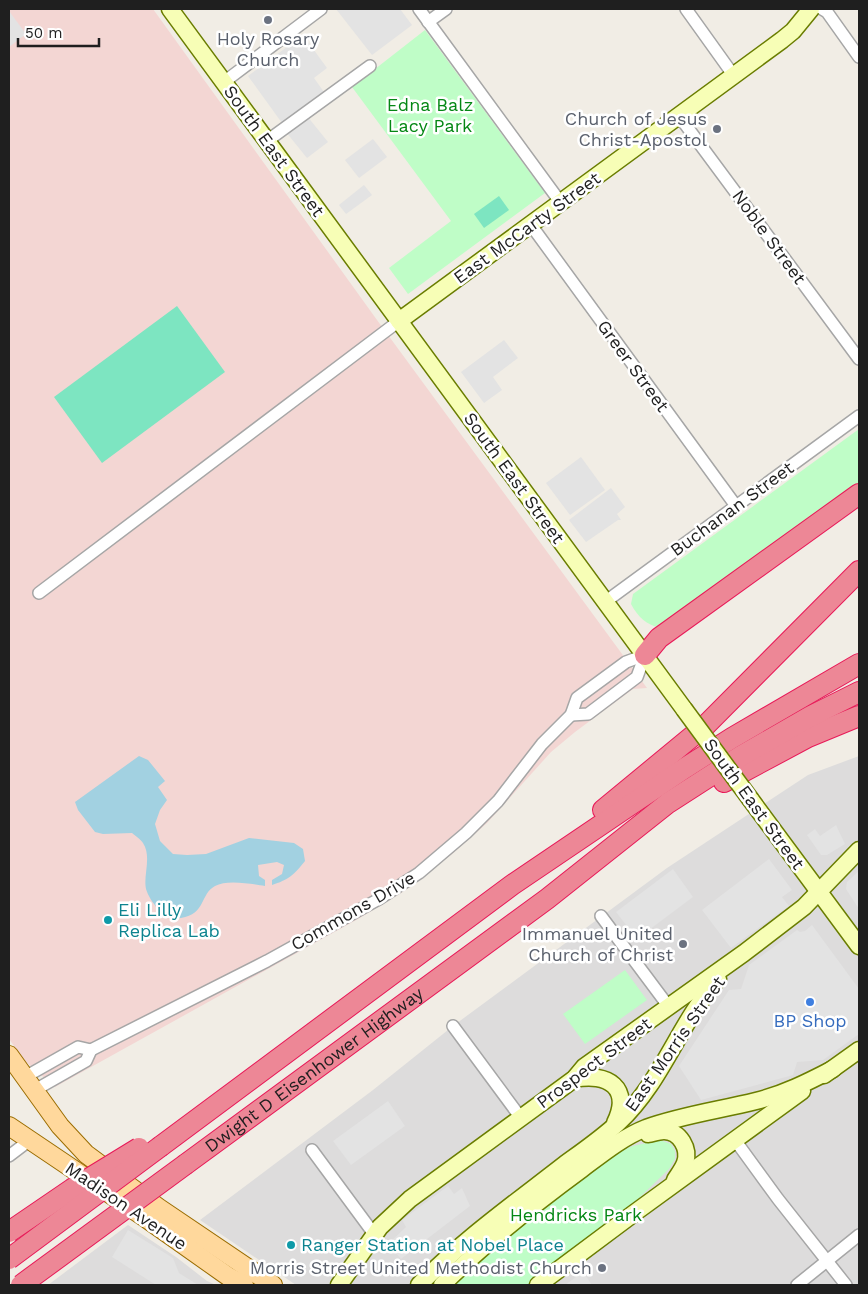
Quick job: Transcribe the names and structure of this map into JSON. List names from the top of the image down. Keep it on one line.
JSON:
{"streets":{"highway":["Dwight D Eisenhower Highway"],"main road":["South East Street","East McCarty Street","East Morris Street","Prospect Street","Madison Avenue"],"street":["Noble Street","Greer Street","Buchanan Street","Commons Drive"]},"crossings":[["South East Street","East McCarty Street"],["South East Street","Buchanan Street"],["South East Street","Prospect Street"],["East McCarty Street","Noble Street"],["East McCarty Street","Greer Street"],["Greer Street","Buchanan Street"],["East Morris Street","Prospect Street"]],"parks":["Edna Balz Lacy Park","Hendricks Park"],"places":["Holy Rosary Church","Church of Jesus Christ-Apostol","Eli Lilly Replica Lab","Immanuel United Church of Christ","BP Shop","Ranger Station at Nobel Place","Morris Street United Methodist Church"],"scale_bar":"50 m"}
